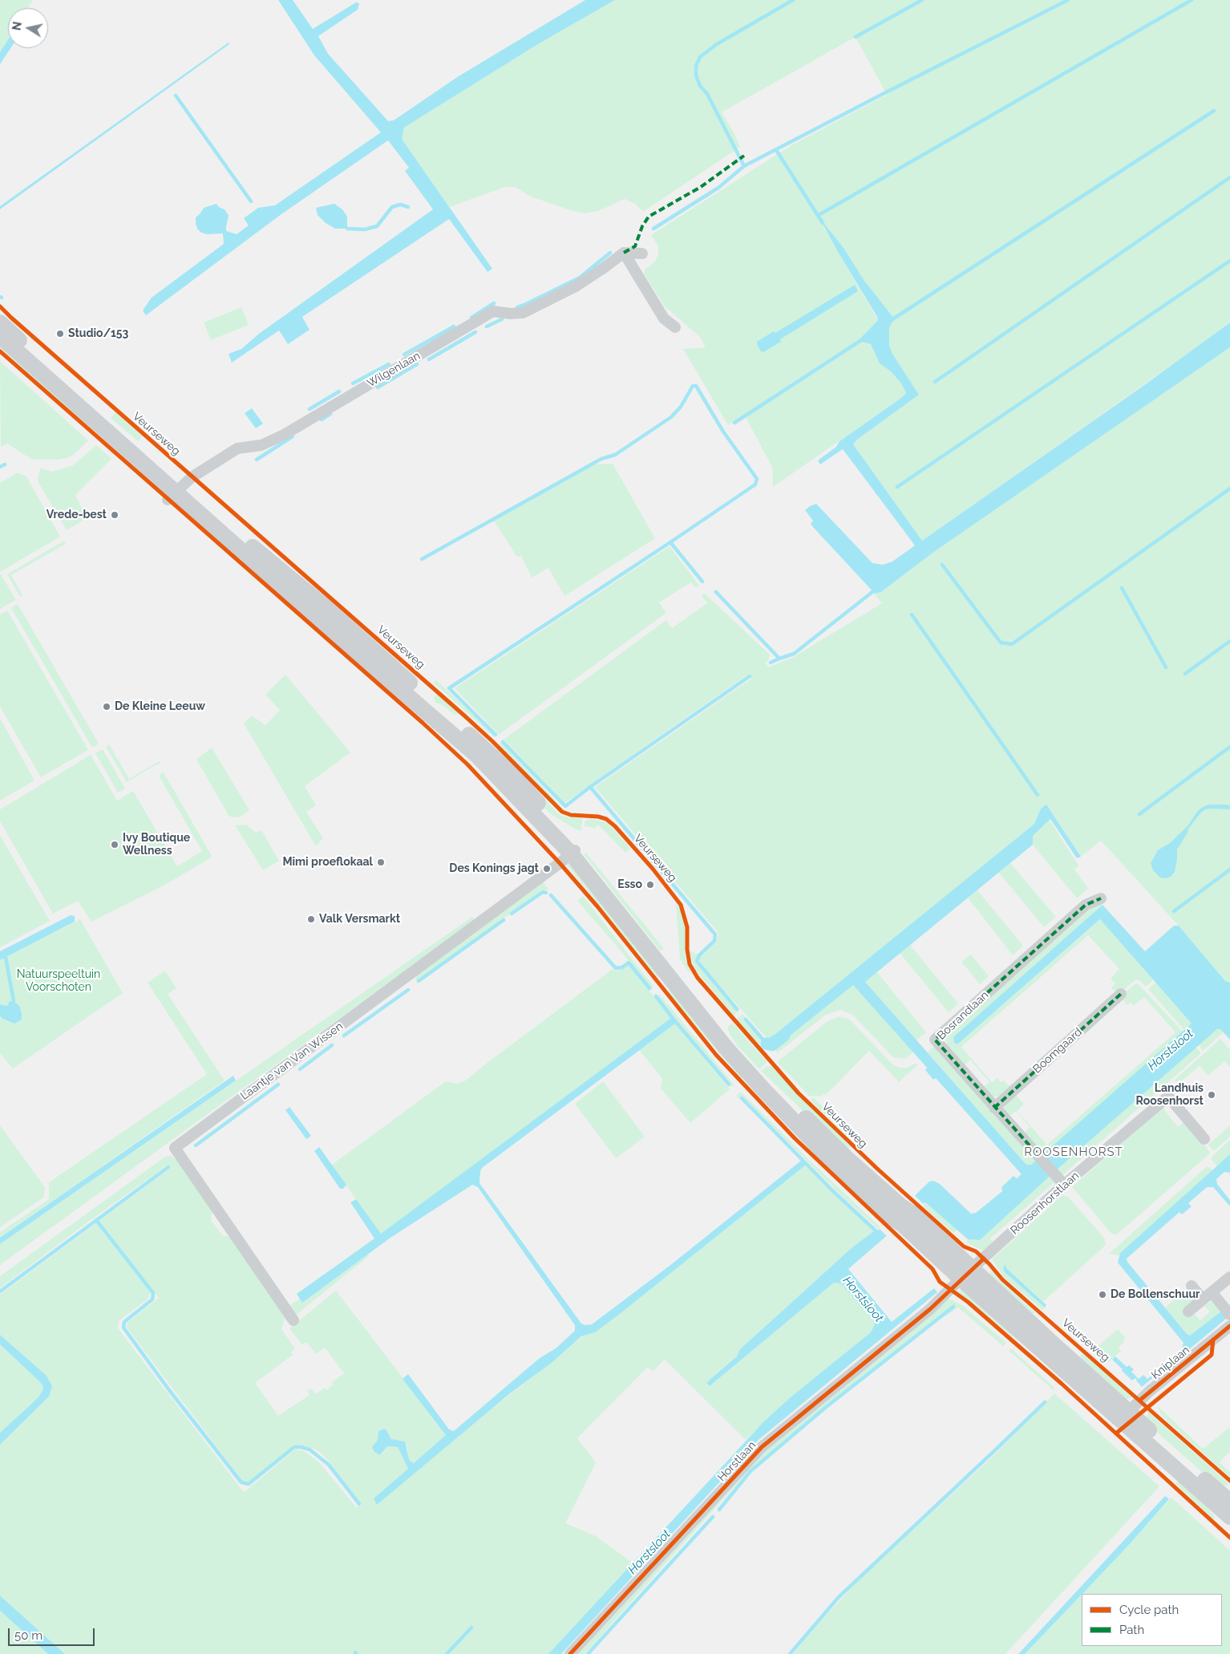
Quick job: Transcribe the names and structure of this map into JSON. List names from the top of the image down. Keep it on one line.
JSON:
{"streets":{"main road":["Veurseweg"],"street":["Wilgenlaan","Bosrandlaan","Boomgaard","Laantje van Van Wissen","Roosenhorstlaan","Kniplaan","Horstlaan"]},"crossings":[["Wilgenlaan","Veurseweg"],["Veurseweg","Laantje van Van Wissen"],["Veurseweg","Roosenhorstlaan"],["Veurseweg","Kniplaan"],["Veurseweg","Horstlaan"],["Bosrandlaan","Boomgaard"],["Bosrandlaan","Roosenhorstlaan"],["Roosenhorstlaan","Horstlaan"]],"districts":["ROOSENHORST"],"water":["Horstsloot"],"parks":["Natuurspeeltuin Voorschoten"],"places":["Studio/153","Vrede-best","De Kleine Leeuw","Ivy Boutique Wellness","Mimi proeflokaal","Des Konings jagt","Esso","Valk Versmarkt","Landhuis Roosenhorst","De Bollenschuur"],"legend":["Cycle path","Path"],"scale_bar":"50 m","north":"left"}
